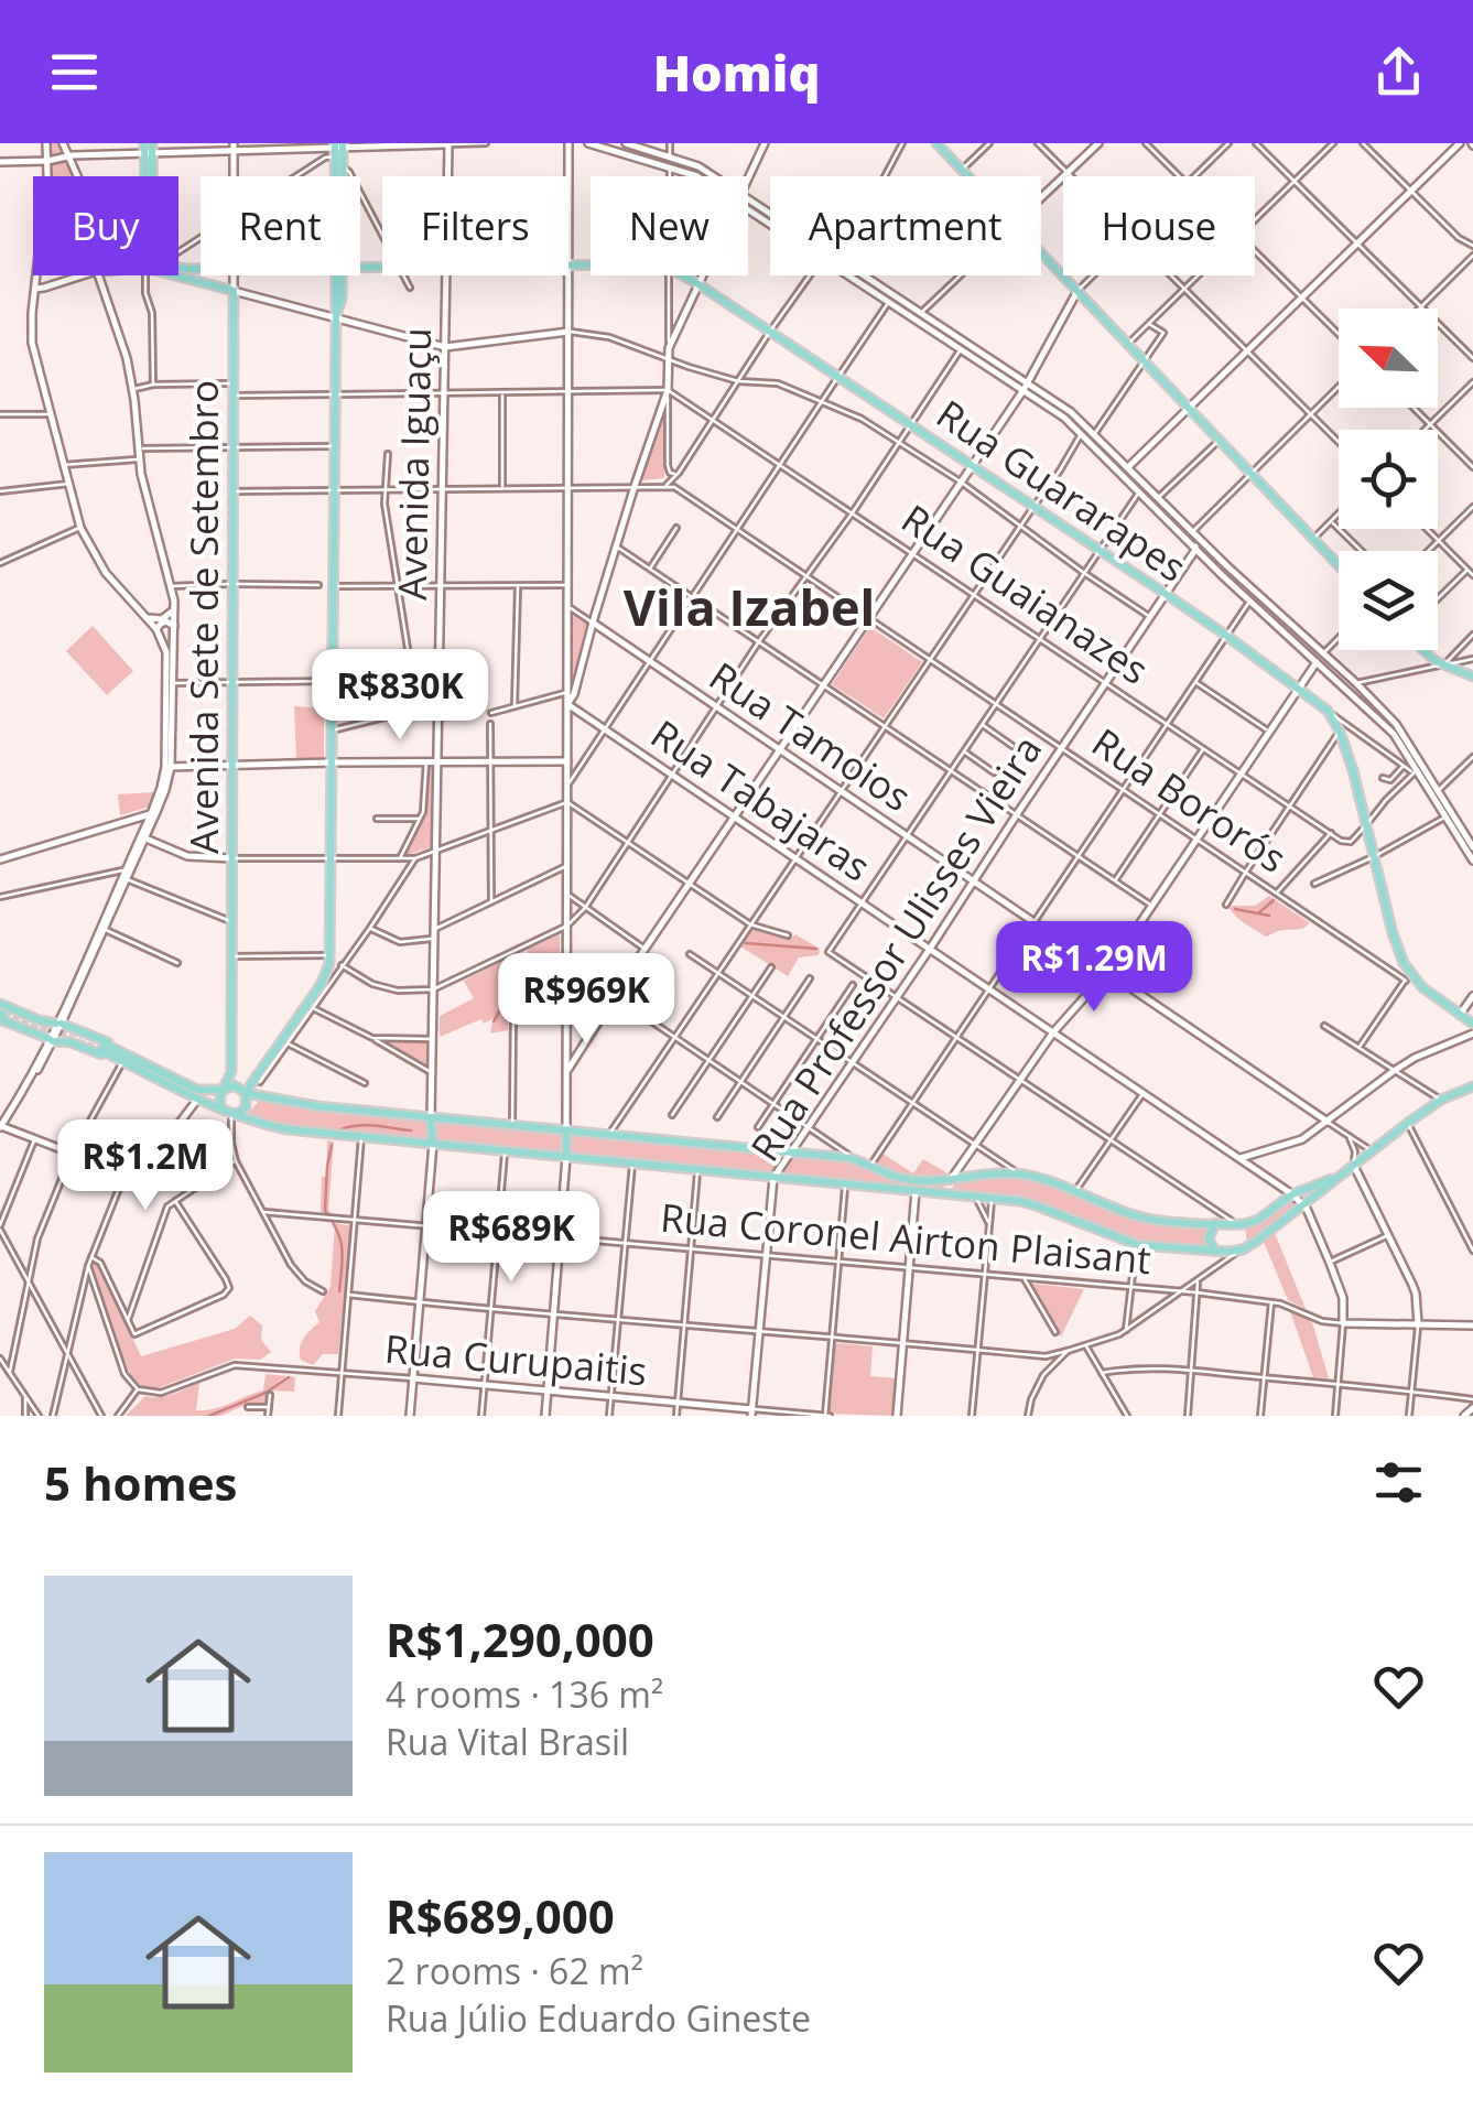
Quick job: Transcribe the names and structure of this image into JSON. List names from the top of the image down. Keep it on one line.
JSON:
{"streets":{"main road":["Rua Guararapes","Avenida Sete de Setembro"],"street":["Avenida Iguaçu","Rua Guaianazes","Rua Tamoios","Rua Tabajaras","Rua Bororós","Rua Professor Ulisses Vieira","Rua Coronel Airton Plaisant","Rua Curupaitis"]},"crossings":[["Rua Guararapes","Rua Professor Ulisses Vieira"],["Rua Guaianazes","Rua Professor Ulisses Vieira"],["Rua Tamoios","Rua Professor Ulisses Vieira"],["Rua Tabajaras","Rua Professor Ulisses Vieira"],["Rua Bororós","Rua Professor Ulisses Vieira"],["Rua Professor Ulisses Vieira","Rua Coronel Airton Plaisant"],["Rua Professor Ulisses Vieira","Rua Curupaitis"]],"districts":["Vila Izabel"],"north":"top left","page":{"header":"Homiq","chip":["Buy","Rent","Filters","New","Apartment","House"],"price":["R$830K","R$1.29M","R$969K","R$1.2M","R$689K"],"heading":"5 homes","list":[{"name":"R$1,290,000","note":"4 rooms · 136 m² · Rua Vital Brasil"},{"name":"R$689,000","note":"2 rooms · 62 m² · Rua Júlio Eduardo Gineste"}]}}
